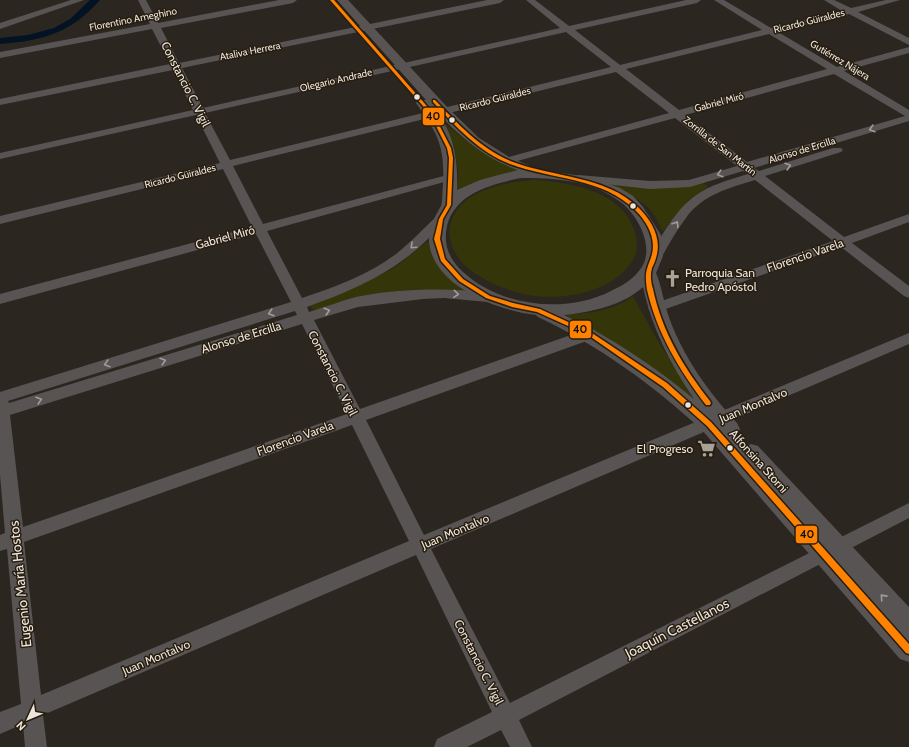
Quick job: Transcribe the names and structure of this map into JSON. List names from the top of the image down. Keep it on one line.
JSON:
{"streets":{"street":["Florentino Ameghino","Ricardo Güiraldes","Ataliva Herrera","Gutiérrez Nájera","Olegario Andrade","Constancio C. Vigil","Gabriel Miró","Zorrilla de San Martín","Alonso de Ercilla","Florencio Varela","Juan Montalvo","Alfonsina Storni","Eugenio María Hostos","Joaquín Castellanos"]},"crossings":[["Florentino Ameghino","Constancio C. Vigil"],["Ricardo Güiraldes","Gutiérrez Nájera"],["Ricardo Güiraldes","Constancio C. Vigil"],["Ricardo Güiraldes","Zorrilla de San Martín"],["Ataliva Herrera","Constancio C. Vigil"],["Gutiérrez Nájera","Gabriel Miró"],["Olegario Andrade","Constancio C. Vigil"],["Olegario Andrade","Zorrilla de San Martín"],["Constancio C. Vigil","Gabriel Miró"],["Constancio C. Vigil","Alonso de Ercilla"],["Constancio C. Vigil","Florencio Varela"],["Constancio C. Vigil","Juan Montalvo"],["Constancio C. Vigil","Joaquín Castellanos"],["Gabriel Miró","Zorrilla de San Martín"],["Zorrilla de San Martín","Alonso de Ercilla"],["Zorrilla de San Martín","Florencio Varela"],["Alonso de Ercilla","Alfonsina Storni"],["Alonso de Ercilla","Eugenio María Hostos"],["Florencio Varela","Alfonsina Storni"],["Florencio Varela","Eugenio María Hostos"],["Juan Montalvo","Alfonsina Storni"],["Juan Montalvo","Eugenio María Hostos"],["Alfonsina Storni","Joaquín Castellanos"]],"places":{"church":["Parroquia San Pedro Apóstol"],"supermarket":["El Progreso"]},"lines":["transit line 40"],"north":"bottom left"}
